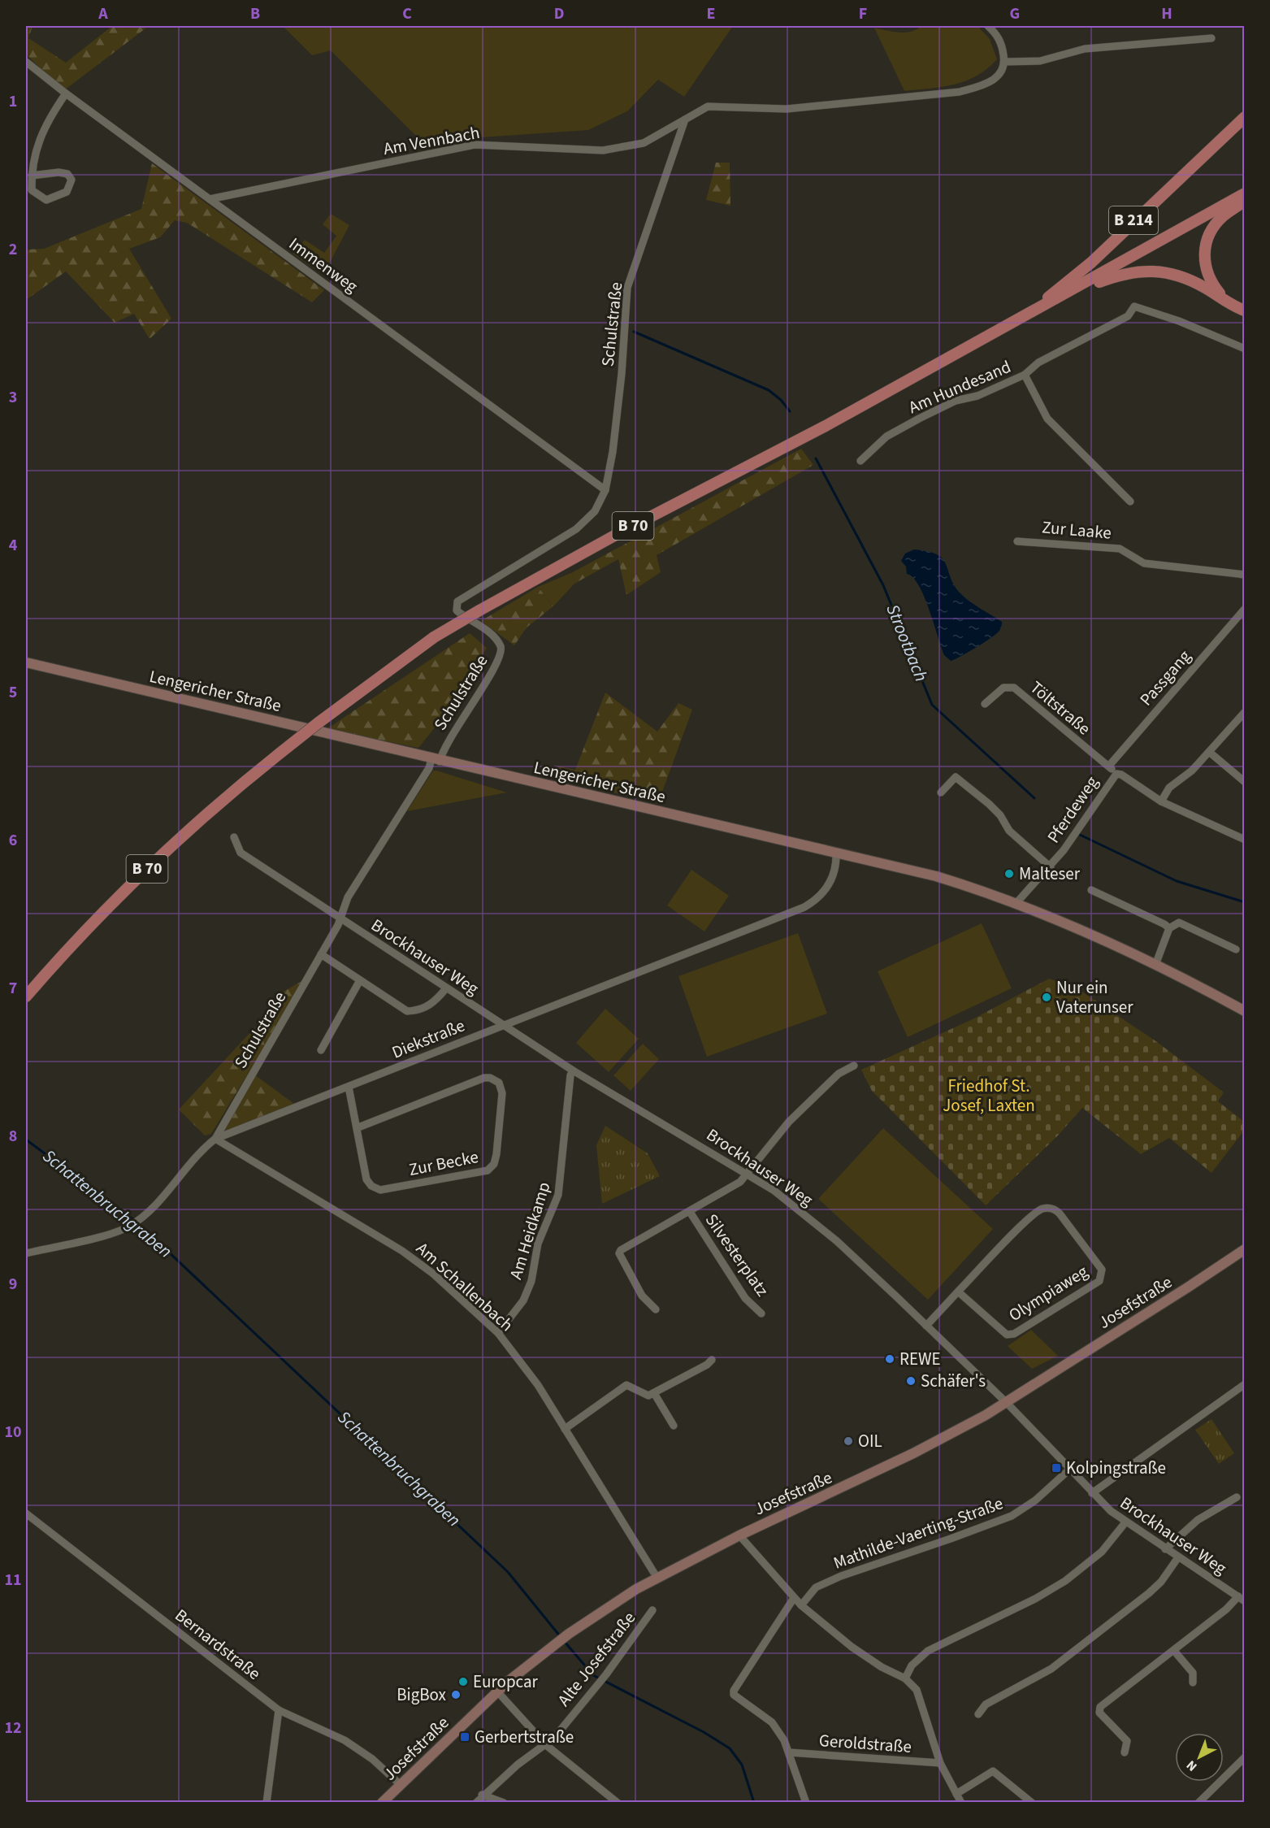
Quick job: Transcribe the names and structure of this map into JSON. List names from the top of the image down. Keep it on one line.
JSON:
{"streets":{"main road":["B 214","B 70","Lengericher Straße","Josefstraße"],"street":["Am Vennbach","Immenweg","Schulstraße","Am Hundesand","Zur Laake","Passgang","Töltstraße","Pferdeweg","Brockhauser Weg","Diekstraße","Zur Becke","Am Heidkamp","Silvesterplatz","Am Schallenbach","Olympiaweg","Mathilde-Vaerting-Straße","Bernardstraße","Alte Josefstraße","Geroldstraße"]},"crossings":[["Am Vennbach","Immenweg"],["Am Vennbach","Schulstraße"],["B 214","B 70"],["Immenweg","Schulstraße"],["Schulstraße","Lengericher Straße"],["Schulstraße","Brockhauser Weg"],["Schulstraße","Diekstraße"],["Schulstraße","Am Schallenbach"],["Passgang","Töltstraße"],["Lengericher Straße","Pferdeweg"],["Lengericher Straße","Diekstraße"],["Töltstraße","Pferdeweg"],["Brockhauser Weg","Diekstraße"],["Brockhauser Weg","Am Heidkamp"],["Brockhauser Weg","Silvesterplatz"],["Brockhauser Weg","Olympiaweg"],["Brockhauser Weg","Josefstraße"],["Brockhauser Weg","Mathilde-Vaerting-Straße"],["Diekstraße","Zur Becke"],["Diekstraße","Am Schallenbach"],["Am Heidkamp","Am Schallenbach"],["Am Schallenbach","Josefstraße"],["Josefstraße","Bernardstraße"]],"water":["Strootbach","Schattenbruchgraben"],"parks":["Friedhof St. Josef, Laxten"],"places":{"other":["Malteser","Nur ein Vaterunser","REWE","Schäfer's","OIL","Europcar","BigBox"],"transit":["Kolpingstraße","Gerbertstraße"]},"north":"bottom left","grid":{"columns":["A","B","C","D","E","F","G","H"],"rows":["1","2","3","4","5","6","7","8","9","10","11","12"]}}
